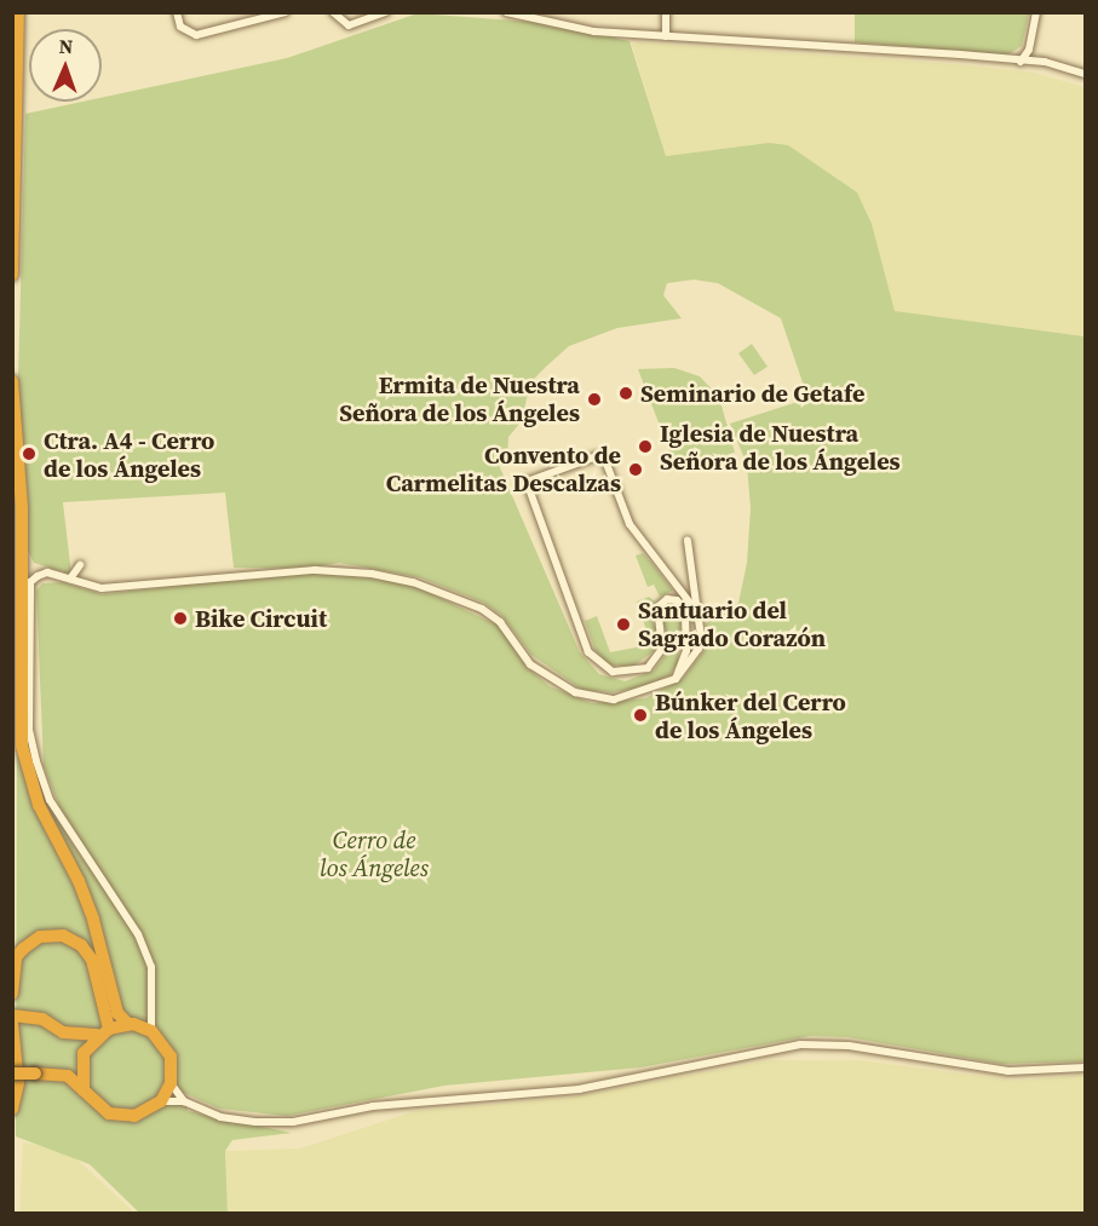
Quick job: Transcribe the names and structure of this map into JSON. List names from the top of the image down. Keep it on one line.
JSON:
{"parks":["Cerro de los Ángeles"],"places":["Seminario de Getafe","Ermita de Nuestra Señora de los Ángeles","Iglesia de Nuestra Señora de los Ángeles","Ctra. A4 - Cerro de los Ángeles","Convento de Carmelitas Descalzas","Bike Circuit","Santuario del Sagrado Corazón","Búnker del Cerro de los Ángeles"],"north":"top"}
